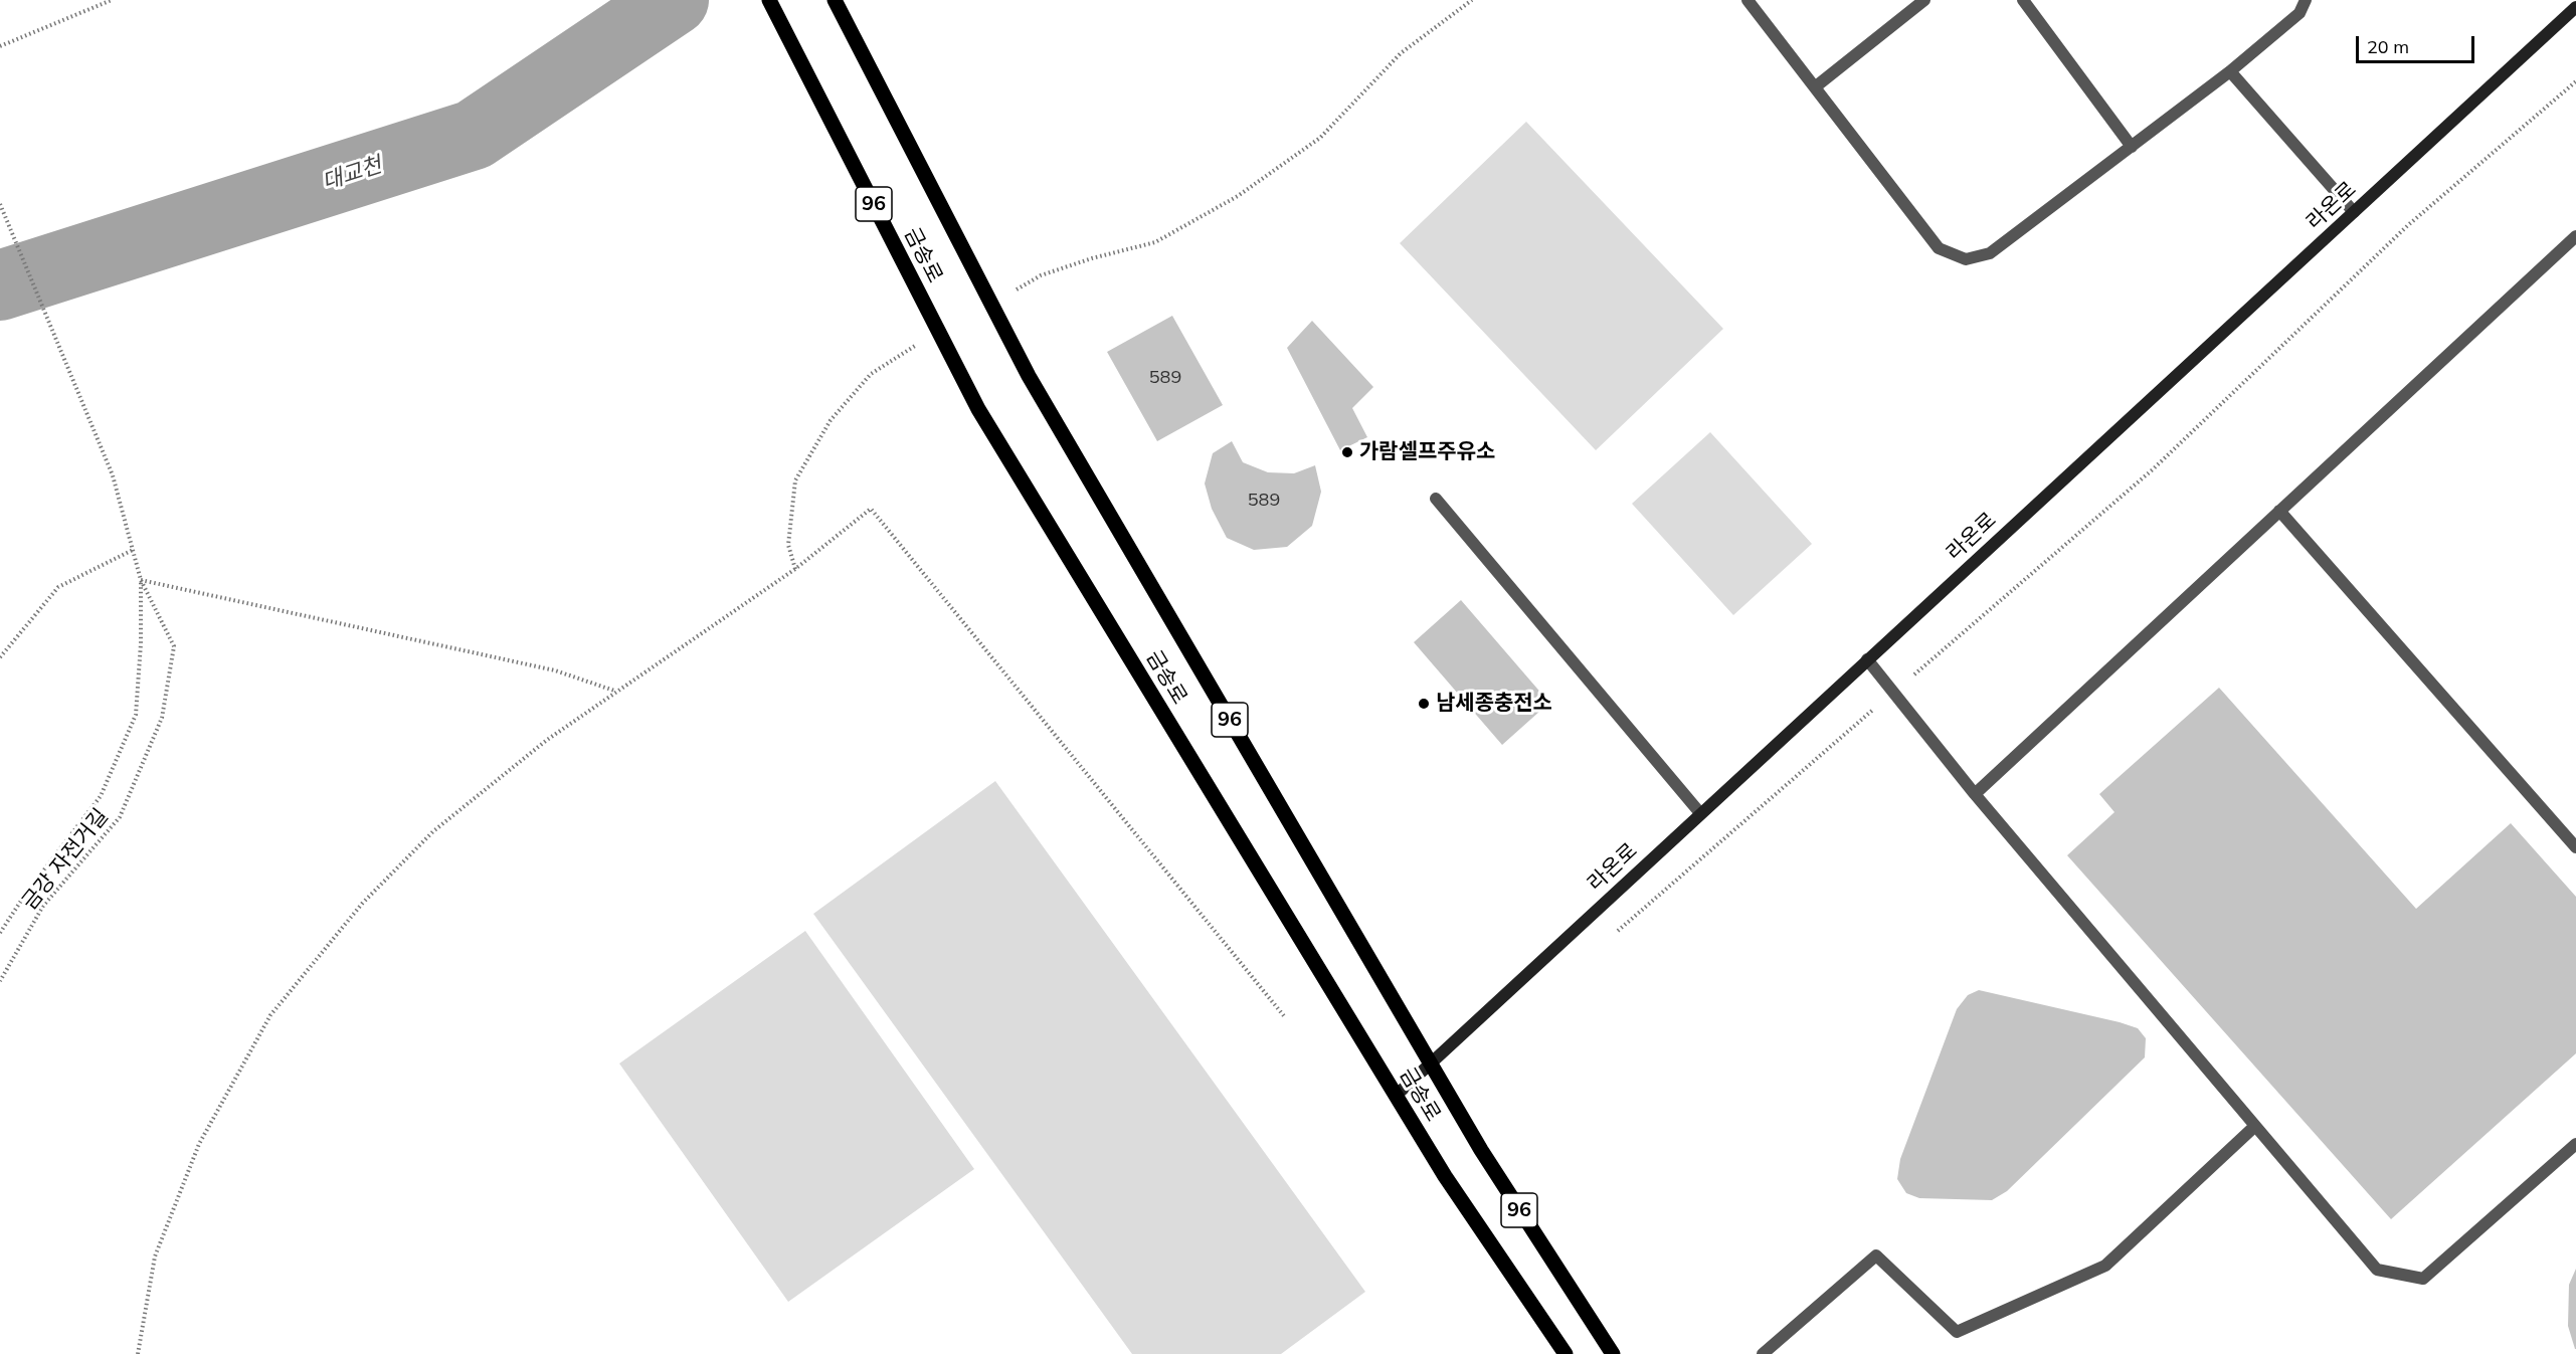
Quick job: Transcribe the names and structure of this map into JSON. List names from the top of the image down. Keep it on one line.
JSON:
{"streets":{"main road":["96","라온로","금송로"],"path":["금강 자전거길"]},"crossings":[["라온로","금송로"]],"water":["대교천"],"places":["가람셀프주유소","남세종충전소"],"house_numbers":["589","589"],"scale_bar":"20 m"}
